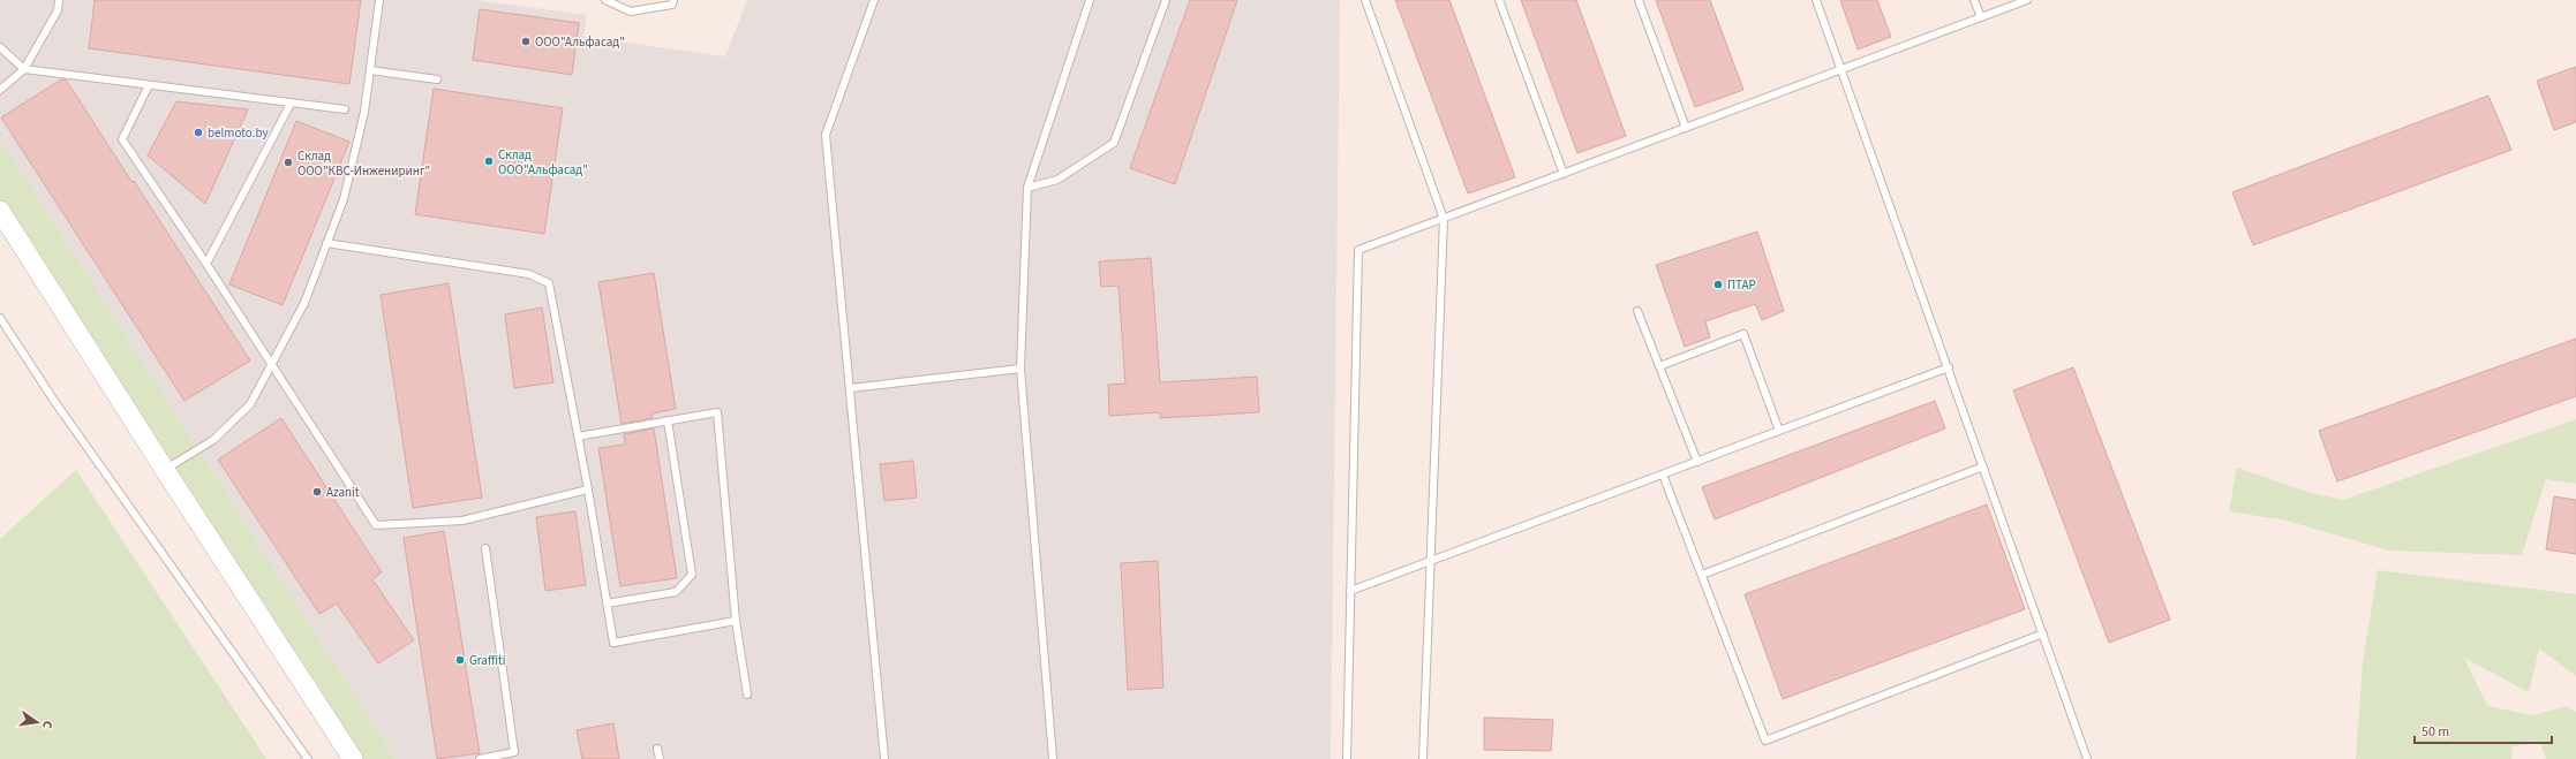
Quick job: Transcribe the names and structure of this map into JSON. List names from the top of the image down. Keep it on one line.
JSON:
{"places":["ООО\"Альфасад\"","belmoto.by","Склад ООО\"Альфасад\"","Склад ООО\"КВС-Инжениринг\"","ПТАР","Azanit","Graffiti"],"scale_bar":"50 m","north":"right"}
